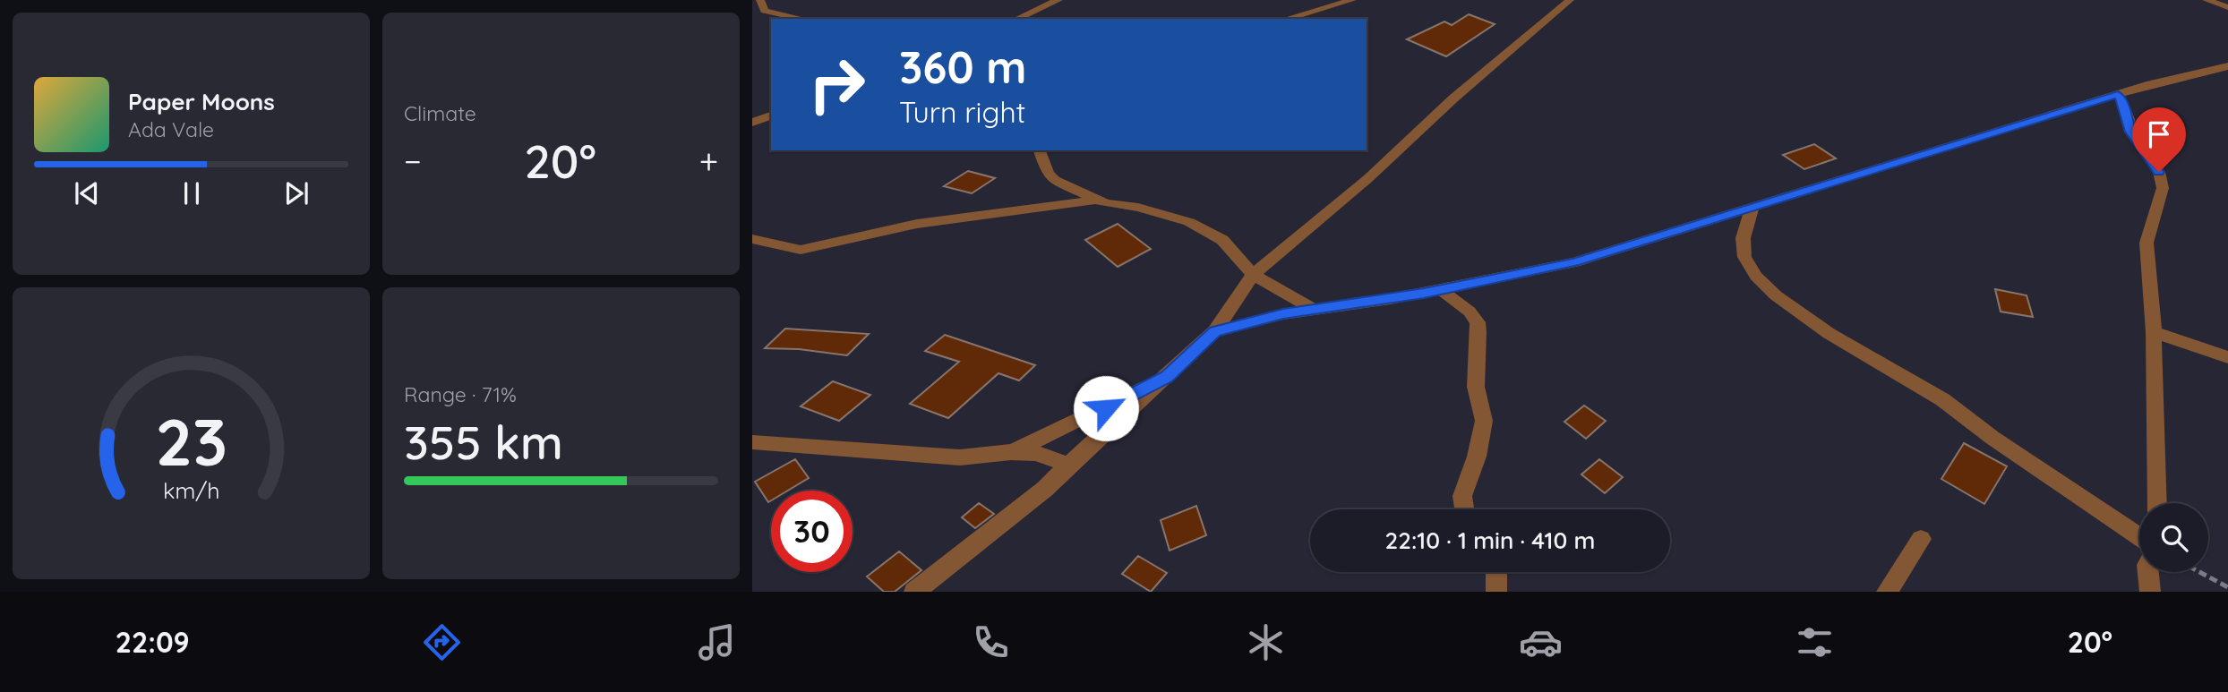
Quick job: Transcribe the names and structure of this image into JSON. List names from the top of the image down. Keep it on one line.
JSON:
{"page":{"tile":["Climate",["Range · 71%","355 km"]],"turn":["360 m","Turn right"],"song":["Paper Moons","Ada Vale"],"heat":["−","20°","+"],"limit":"30","trip":"22:10 · 1 min · 410 m","tabs":["22:09","20°"],"gauge":["23","km/h"]}}
